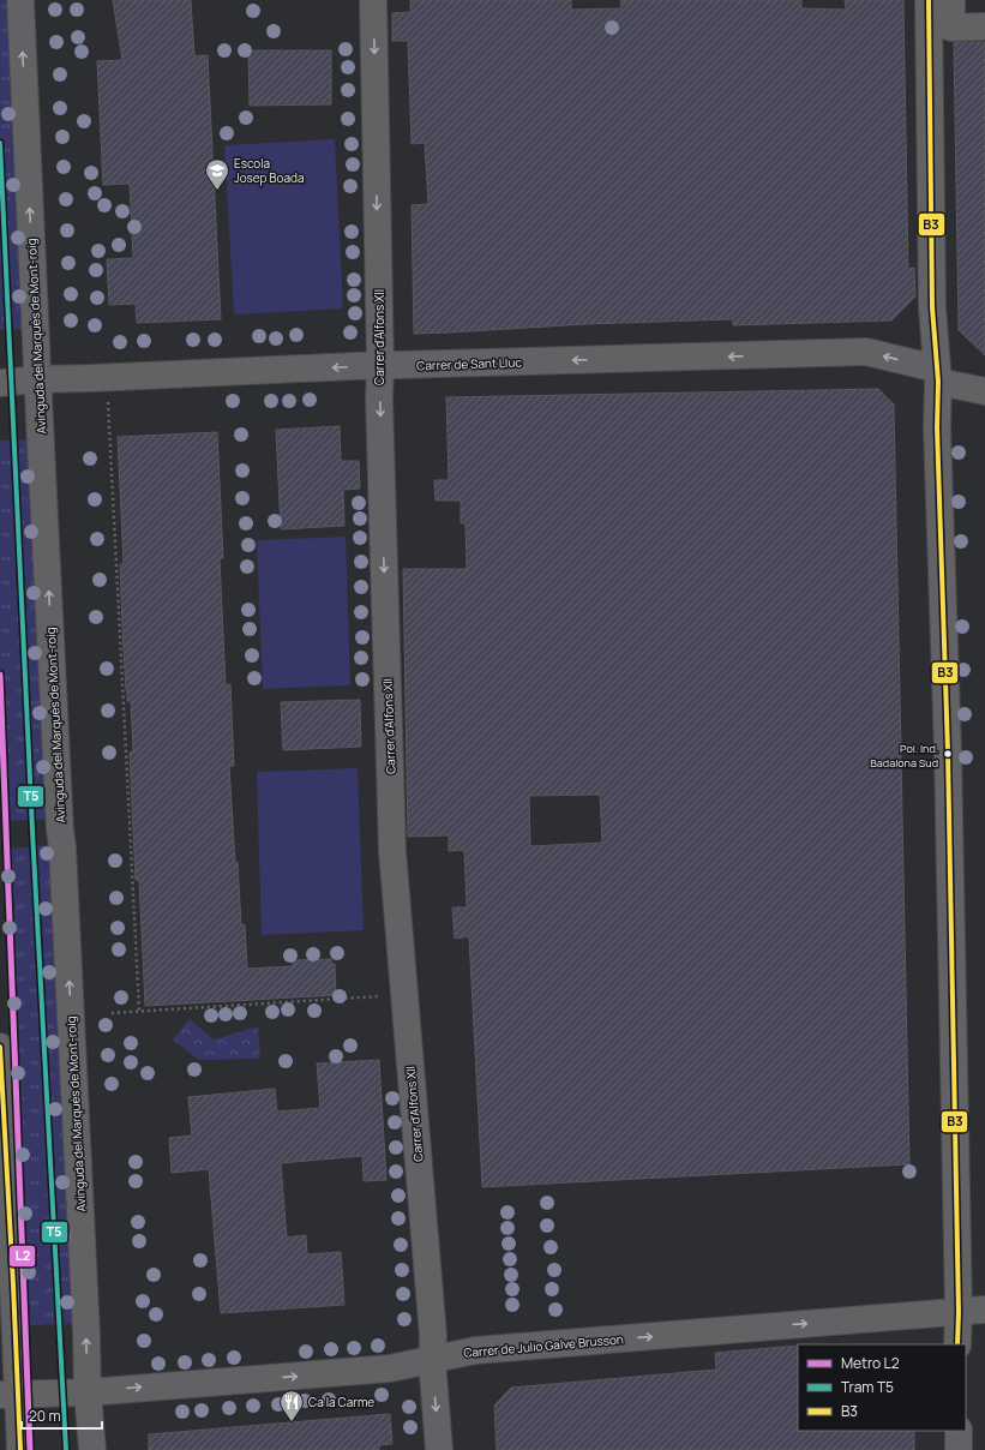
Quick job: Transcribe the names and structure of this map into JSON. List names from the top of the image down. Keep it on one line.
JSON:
{"streets":{"street":["Avinguda del Marquès de Mont-roig","Carrer d'Alfons XII","Carrer de Sant Lluc","Carrer de Julio Galve Brusson"]},"crossings":[["Avinguda del Marquès de Mont-roig","Carrer de Sant Lluc"],["Avinguda del Marquès de Mont-roig","Carrer de Julio Galve Brusson"],["Carrer d'Alfons XII","Carrer de Sant Lluc"],["Carrer d'Alfons XII","Carrer de Julio Galve Brusson"]],"one_way":["Avinguda del Marquès de Mont-roig","Carrer d'Alfons XII","Carrer de Sant Lluc","Carrer de Julio Galve Brusson"],"places":{"school or university":["Escola Josep Boada"],"other":["Pol. Ind. Badalona Sud"],"restaurant":["Ca la Carme"]},"lines":["transit line B3","tram line T5","metro line L2"],"legend":["Metro L2","Tram T5","B3"],"scale_bar":"20 m"}
